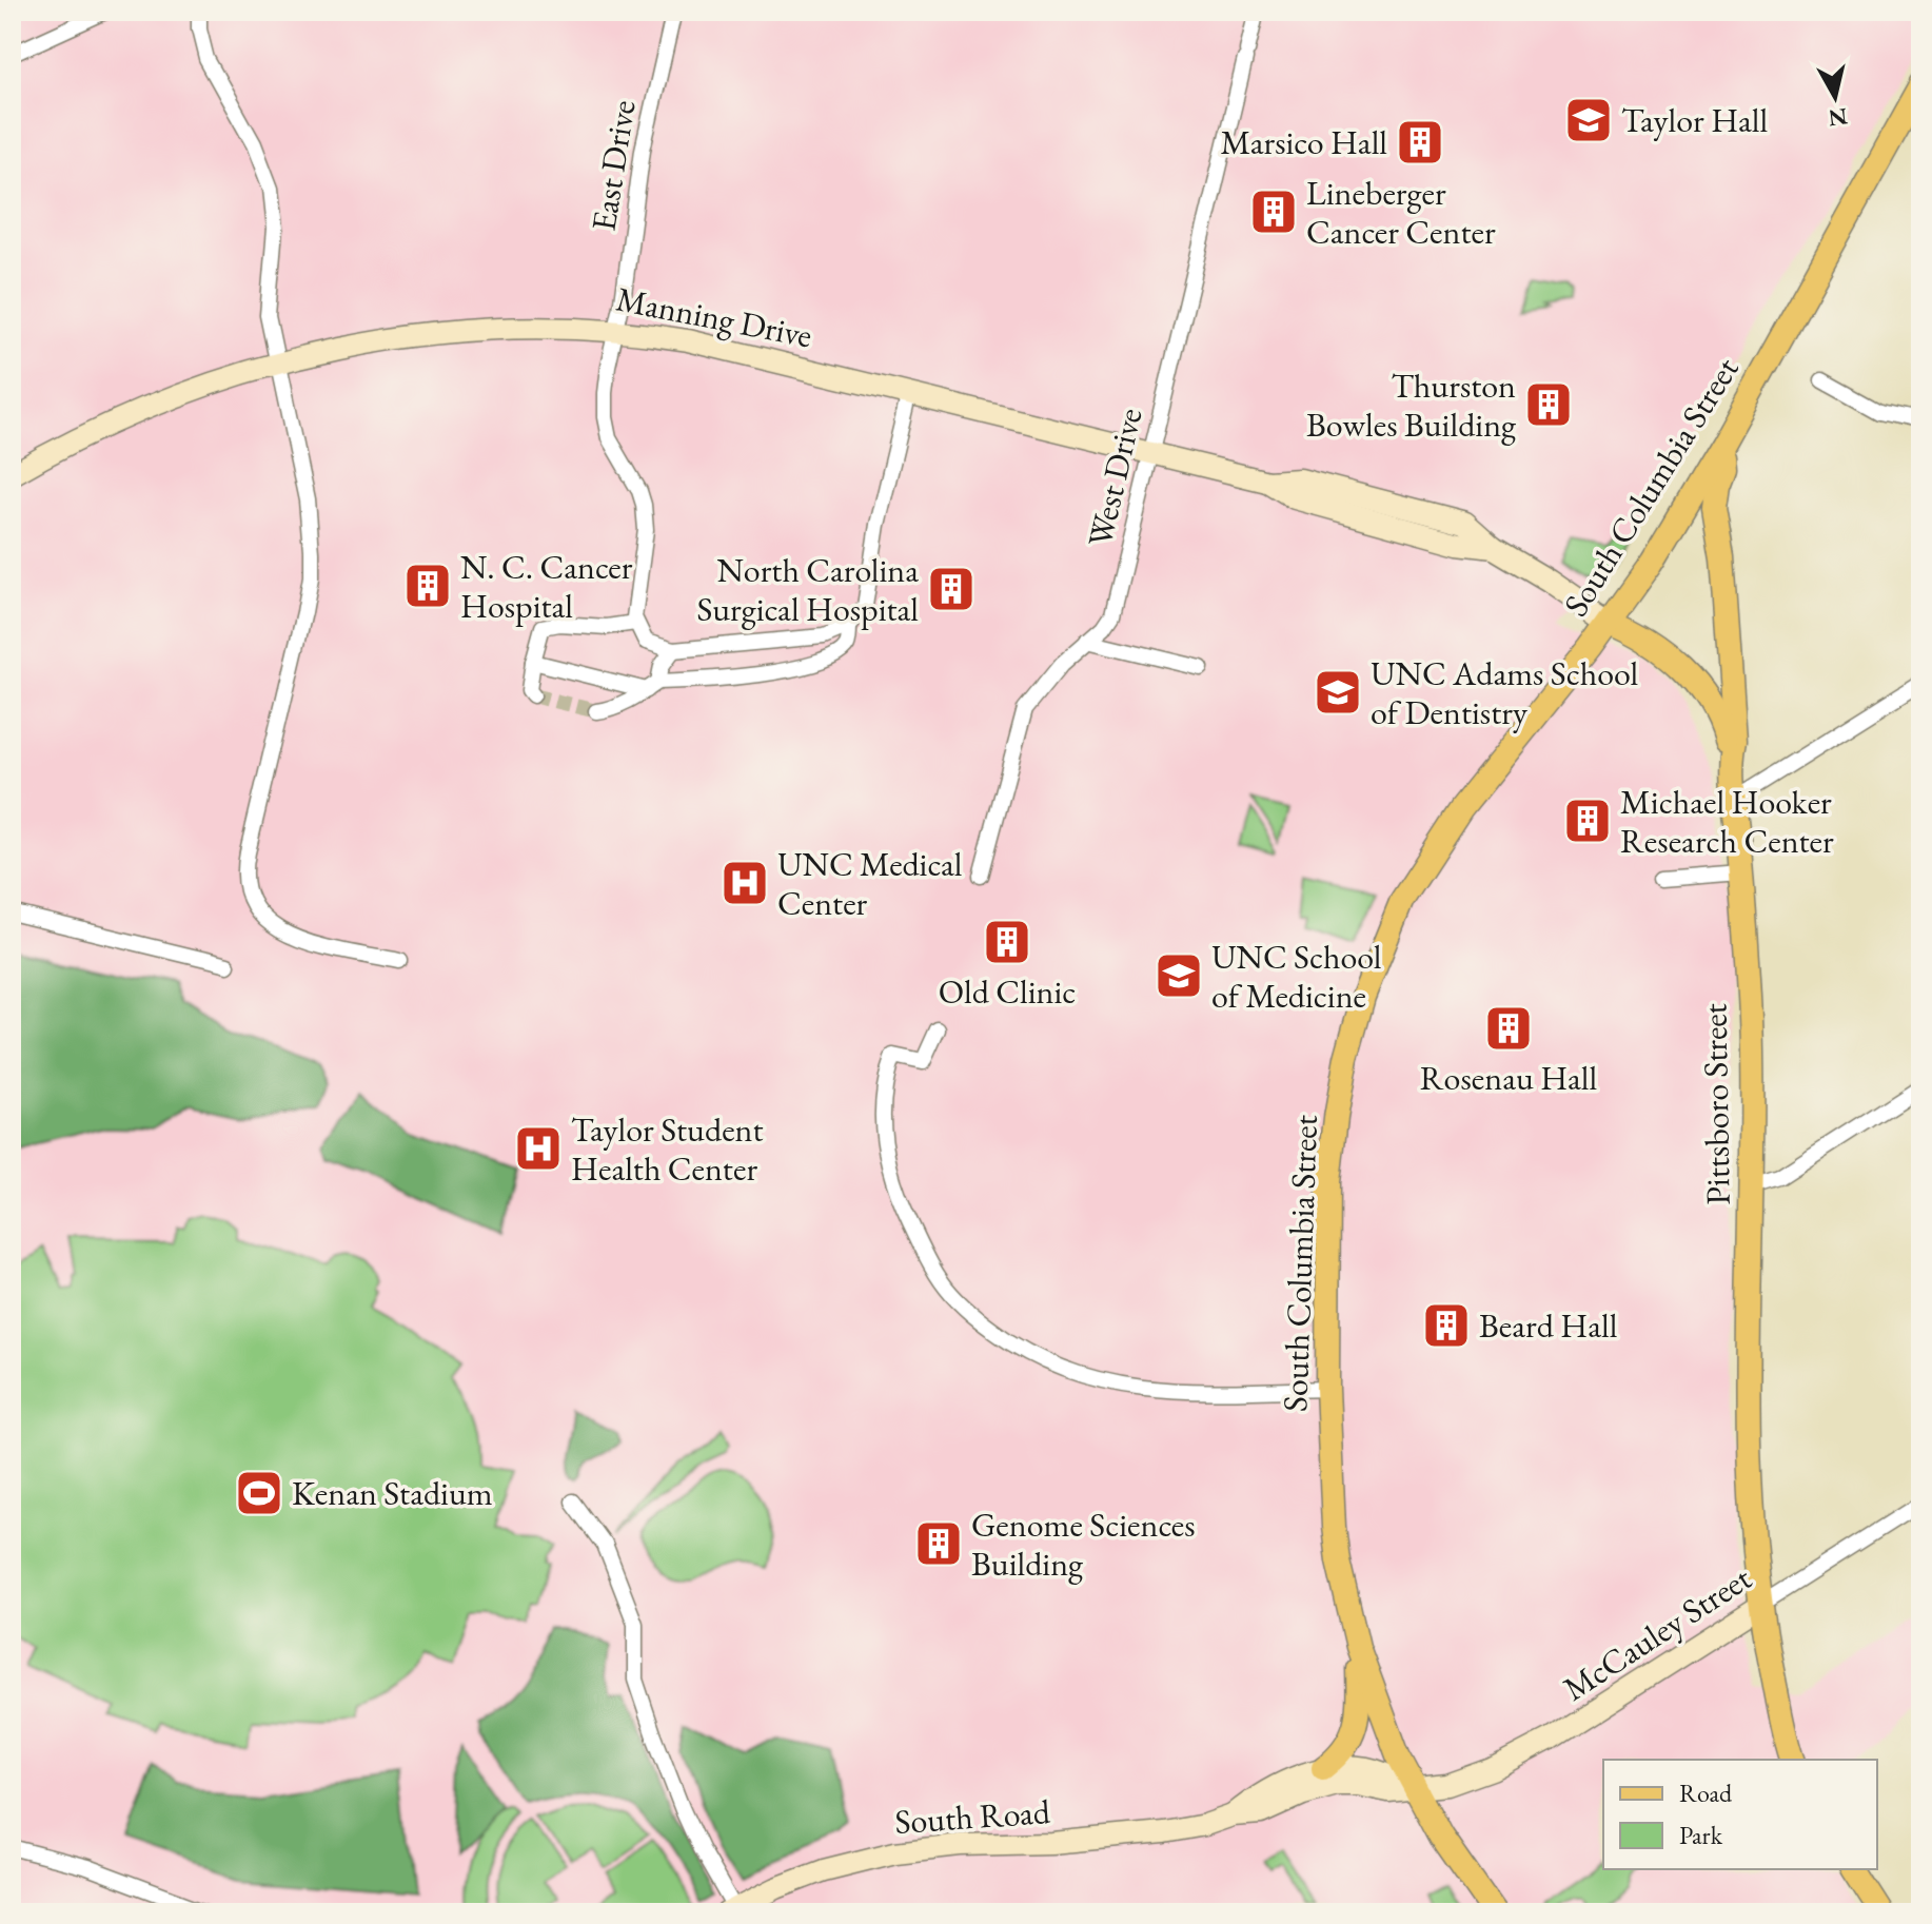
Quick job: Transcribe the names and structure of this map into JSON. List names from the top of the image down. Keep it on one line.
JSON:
{"streets":{"main road":["Manning Drive","South Columbia Street","Pittsboro Street"],"street":["East Drive","West Drive","McCauley Street","South Road"]},"crossings":[["East Drive","Manning Drive"],["Manning Drive","West Drive"],["Manning Drive","South Columbia Street"],["Manning Drive","Pittsboro Street"],["South Columbia Street","Pittsboro Street"],["South Columbia Street","McCauley Street"],["South Columbia Street","South Road"],["Pittsboro Street","McCauley Street"],["McCauley Street","South Road"]],"places":{"school or university":["Taylor Hall","UNC Adams School of Dentistry","UNC School of Medicine"],"building":["Marsico Hall","Lineberger Cancer Center","Thurston Bowles Building","N. C. Cancer Hospital","North Carolina Surgical Hospital","Michael Hooker Research Center","Old Clinic","Rosenau Hall","Beard Hall","Genome Sciences Building"],"hospital":["UNC Medical Center","Taylor Student Health Center"],"sports":["Kenan Stadium"]},"legend":["Road","Park"],"north":"bottom"}
